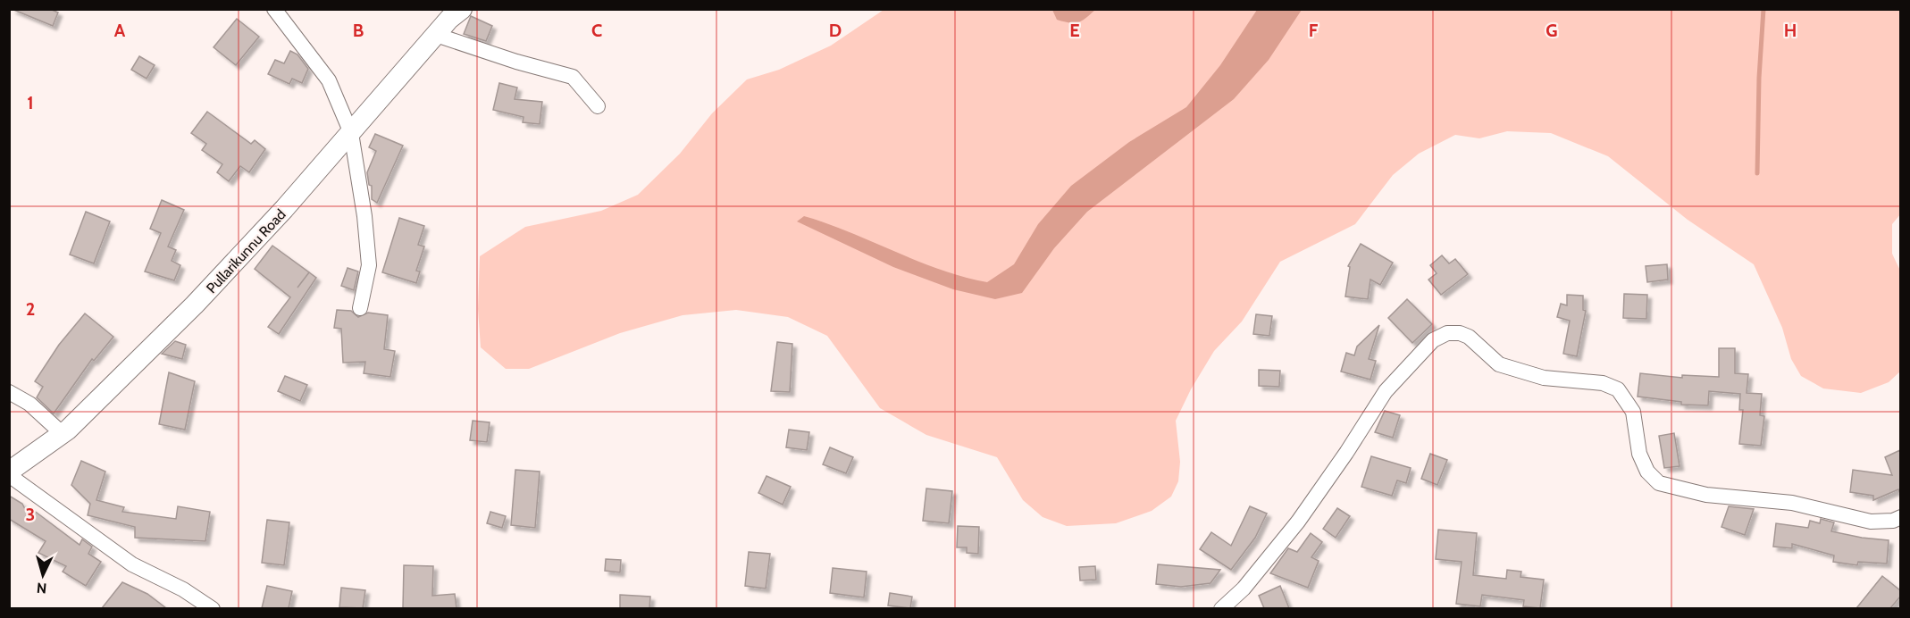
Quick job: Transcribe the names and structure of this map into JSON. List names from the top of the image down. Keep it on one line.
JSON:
{"streets":{"main road":["Pullarikunnu Road"]},"north":"bottom","grid":{"columns":["A","B","C","D","E","F","G","H"],"rows":["1","2","3"]}}
